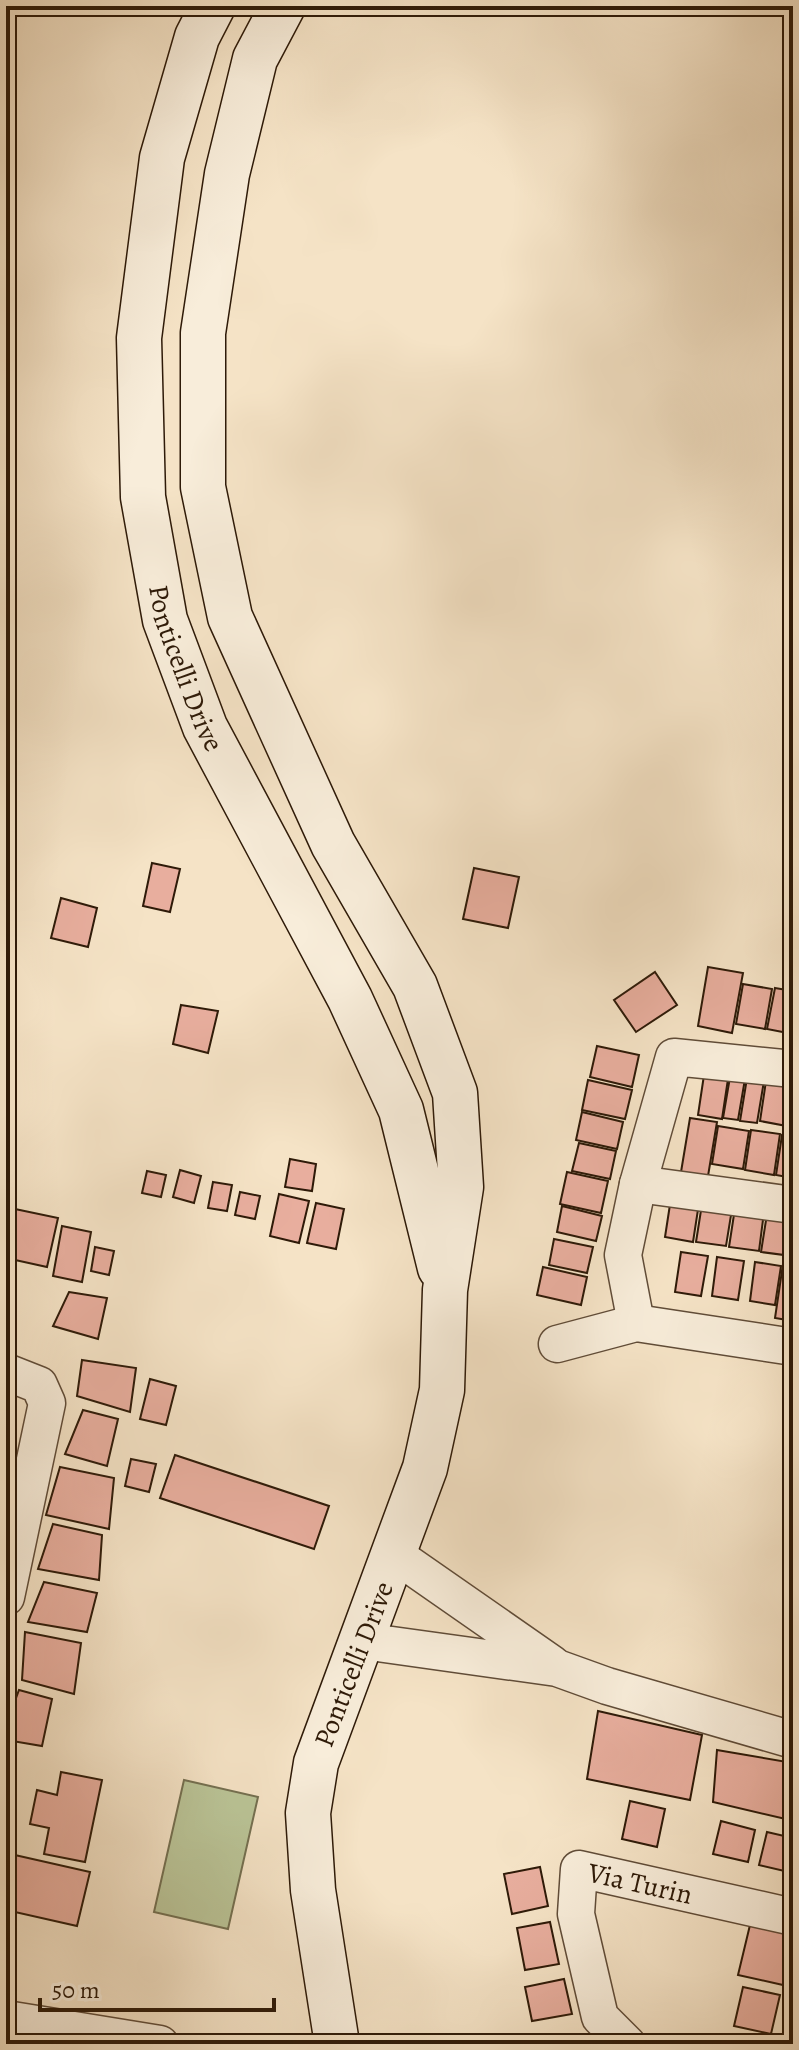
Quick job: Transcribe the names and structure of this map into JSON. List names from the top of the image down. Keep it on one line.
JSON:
{"streets":{"street":["Ponticelli Drive","Via Turin"]},"scale_bar":"50 m"}
